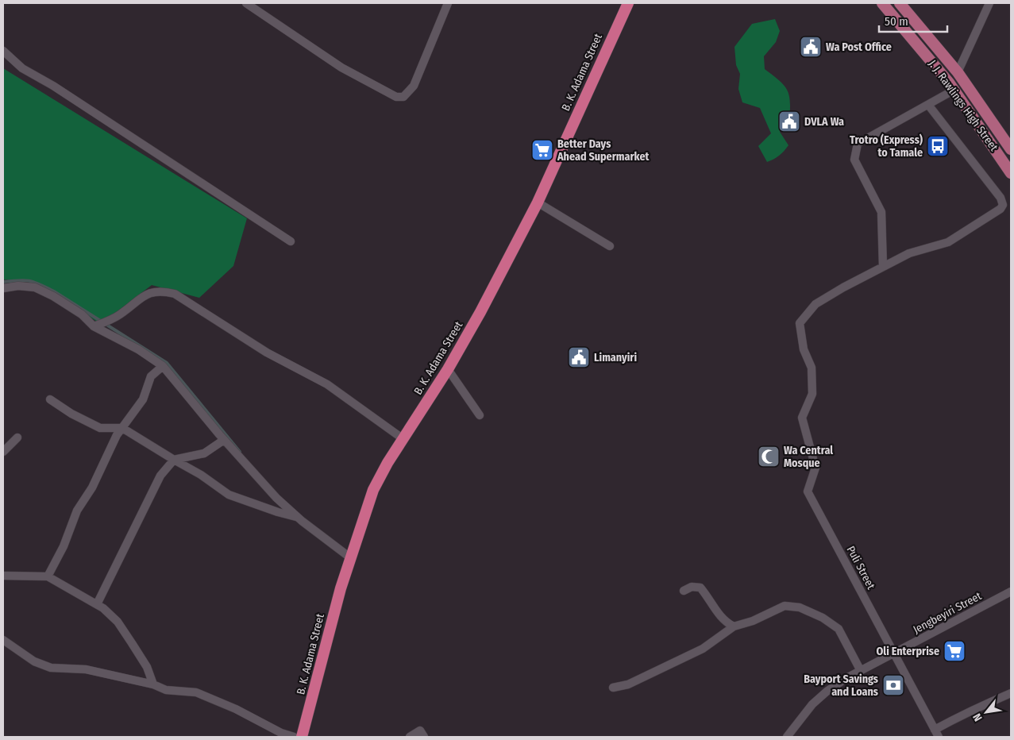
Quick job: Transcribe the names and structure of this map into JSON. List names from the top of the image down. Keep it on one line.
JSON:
{"streets":{"highway":["B. K. Adama Street"],"main road":["J. J. Rawlings High Street"],"street":["Puli Street","Jengbeyiri Street"]},"crossings":[["Puli Street","Jengbeyiri Street"]],"places":{"public building":["Wa Post Office","DVLA Wa","Limanyiri"],"bus stop":["Trotro (Express) to Tamale"],"supermarket":["Better Days Ahead Supermarket","Oli Enterprise"],"mosque":["Wa Central Mosque"],"bank":["Bayport Savings and Loans"]},"scale_bar":"50 m","north":"bottom left"}
